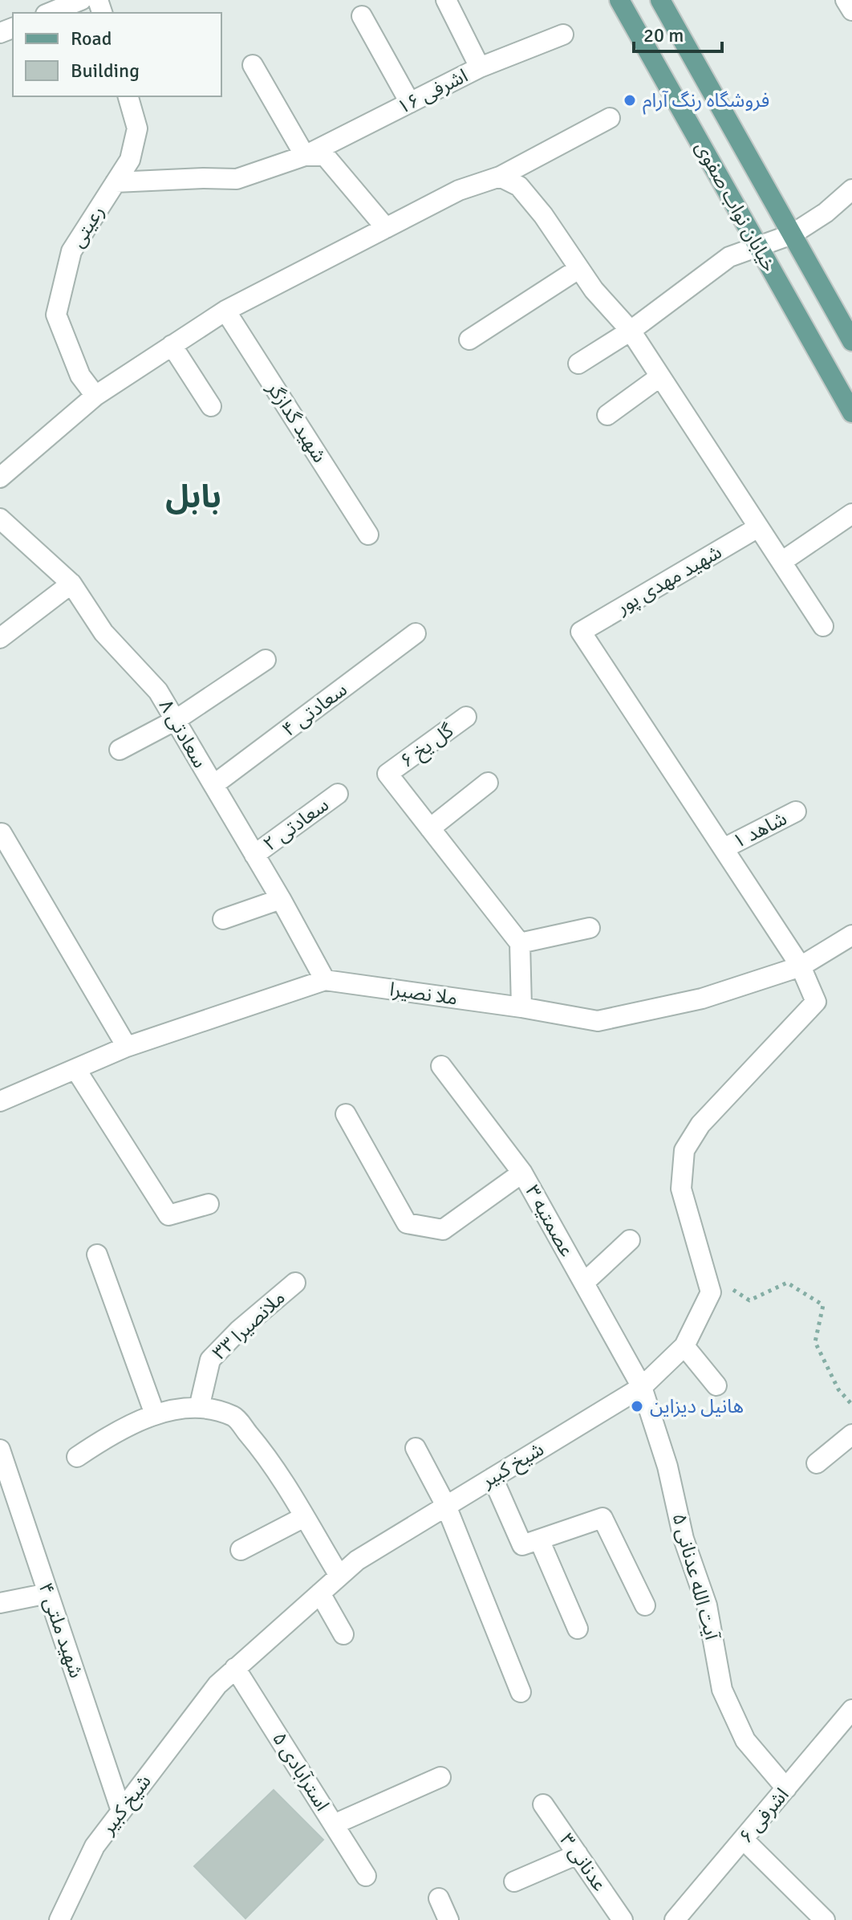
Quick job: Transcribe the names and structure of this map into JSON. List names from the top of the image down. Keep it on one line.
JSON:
{"streets":{"main road":["خیابان نواب صفوی"],"street":["اشرفی ۱۶","رعیتی","شهید گدازگر","شهید مهدی پور","سعادتی ۴","سعادتی ۸","گل یخ ۶","سعادتی ۲","شاهد ۱","ملا نصیرا","عصمتیه ۳","ملانصیرا ۳۳","شیخ کبیر","آیت الله عدنانی ۵","شهید ملتی ۴","استرآبادی ۵","اشرفی ۶","عدنانی ۳"]},"crossings":[["اشرفی ۱۶","رعیتی"],["شهید مهدی پور","شاهد ۱"],["سعادتی ۴","سعادتی ۸"],["سعادتی ۸","سعادتی ۲"],["سعادتی ۸","ملا نصیرا"],["ملا نصیرا","شیخ کبیر"],["عصمتیه ۳","شیخ کبیر"],["عصمتیه ۳","آیت الله عدنانی ۵"],["شیخ کبیر","آیت الله عدنانی ۵"],["شیخ کبیر","شهید ملتی ۴"],["شیخ کبیر","استرآبادی ۵"],["آیت الله عدنانی ۵","اشرفی ۶"]],"districts":["بابل"],"places":["فروشگاه رنگ آرام","هانیل دیزاین"],"legend":["Road","Building"],"scale_bar":"20 m"}
